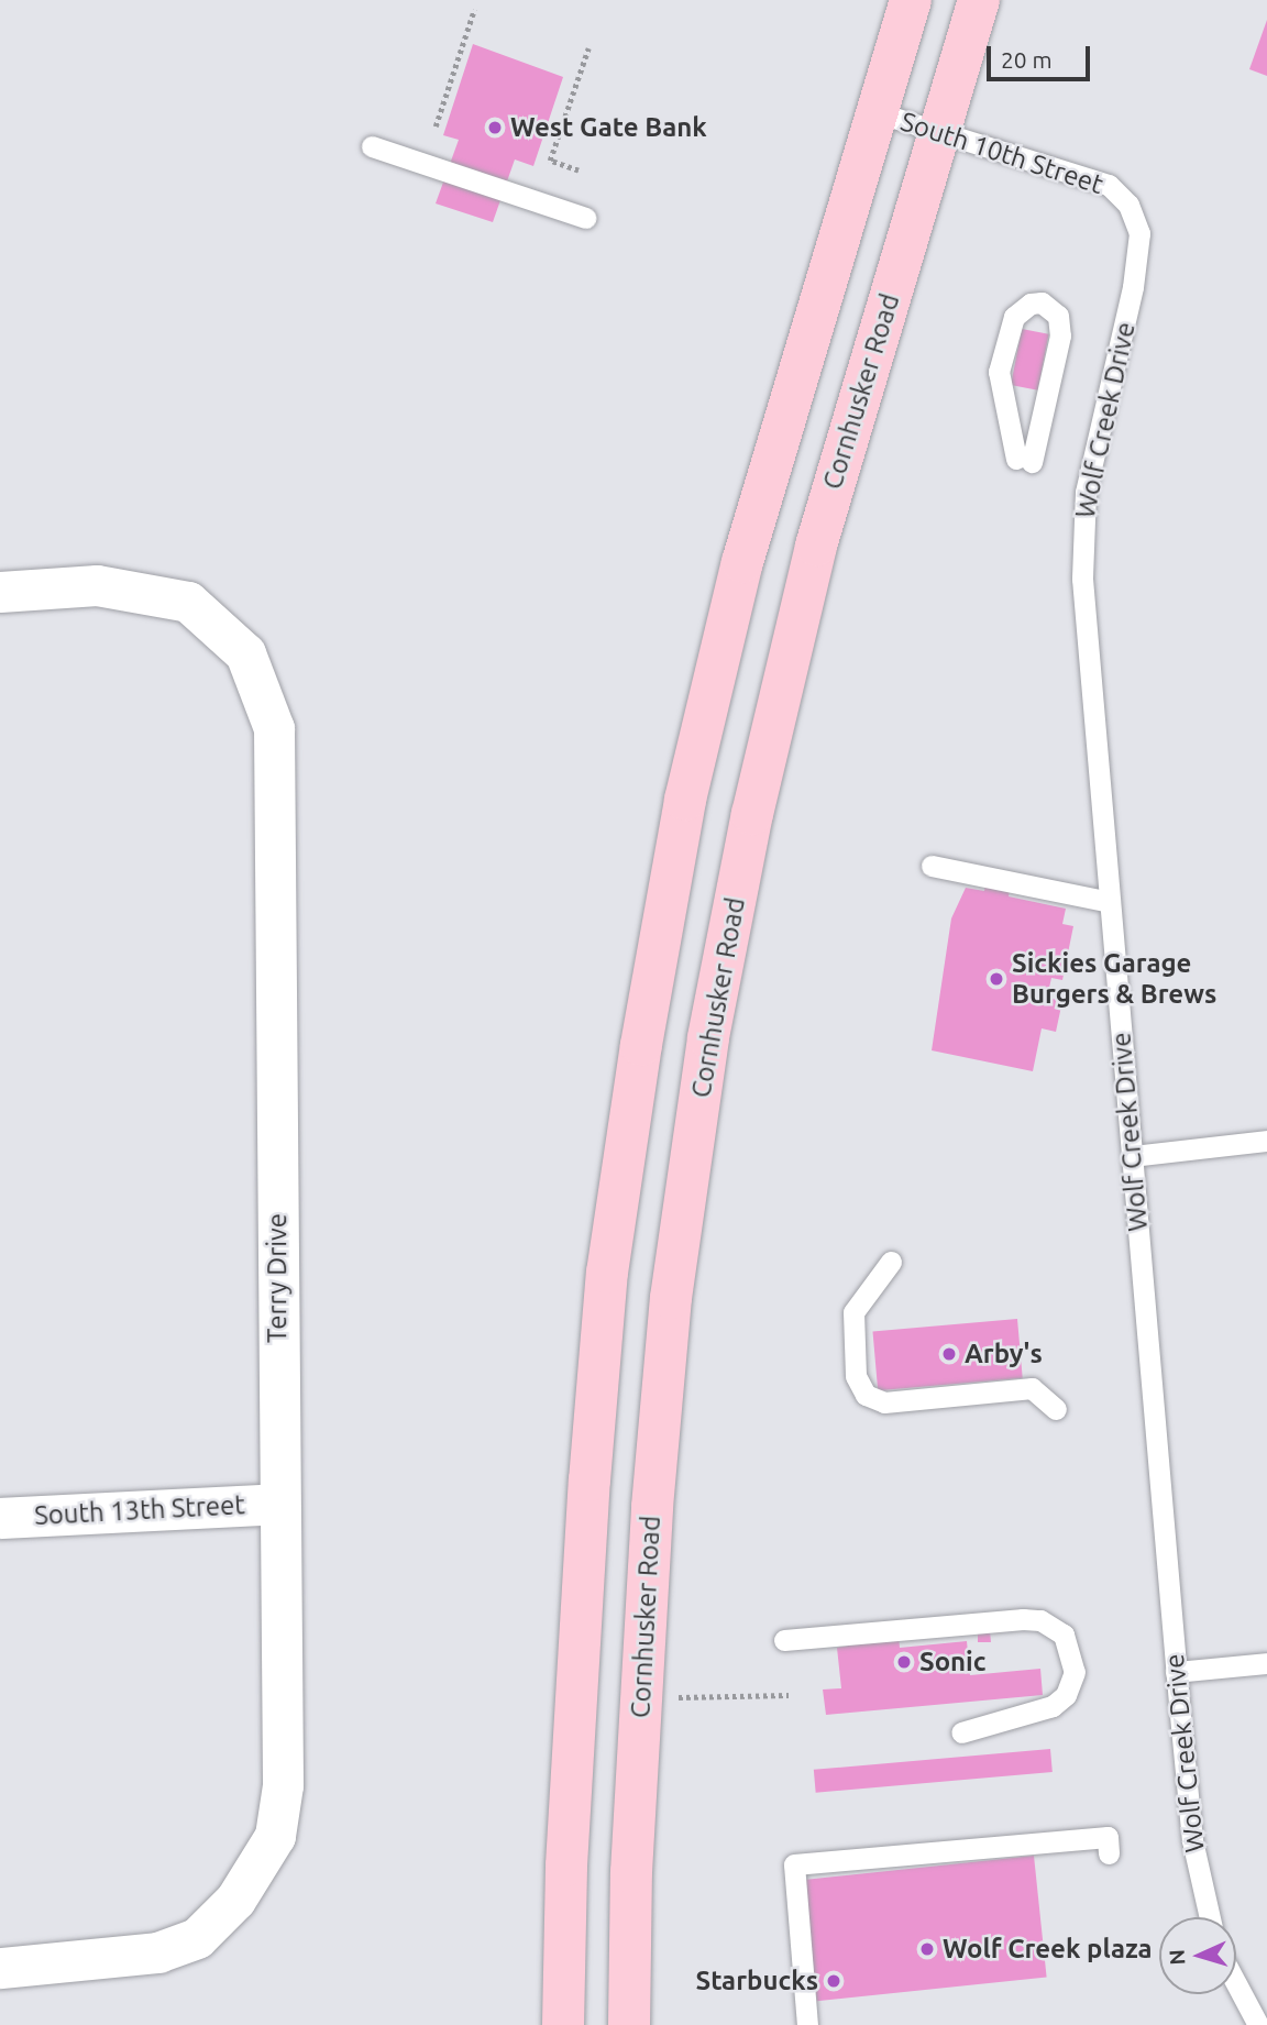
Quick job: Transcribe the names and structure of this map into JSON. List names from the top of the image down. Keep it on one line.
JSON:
{"streets":{"main road":["Cornhusker Road"],"street":["Terry Drive","South 13th Street"],"lane":["South 10th Street","Wolf Creek Drive"]},"crossings":[["South 10th Street","Cornhusker Road"],["South 10th Street","Wolf Creek Drive"],["Terry Drive","South 13th Street"]],"places":["West Gate Bank","Sickies Garage Burgers & Brews","Arby's","Sonic","Wolf Creek plaza","Starbucks"],"scale_bar":"20 m","north":"left"}
